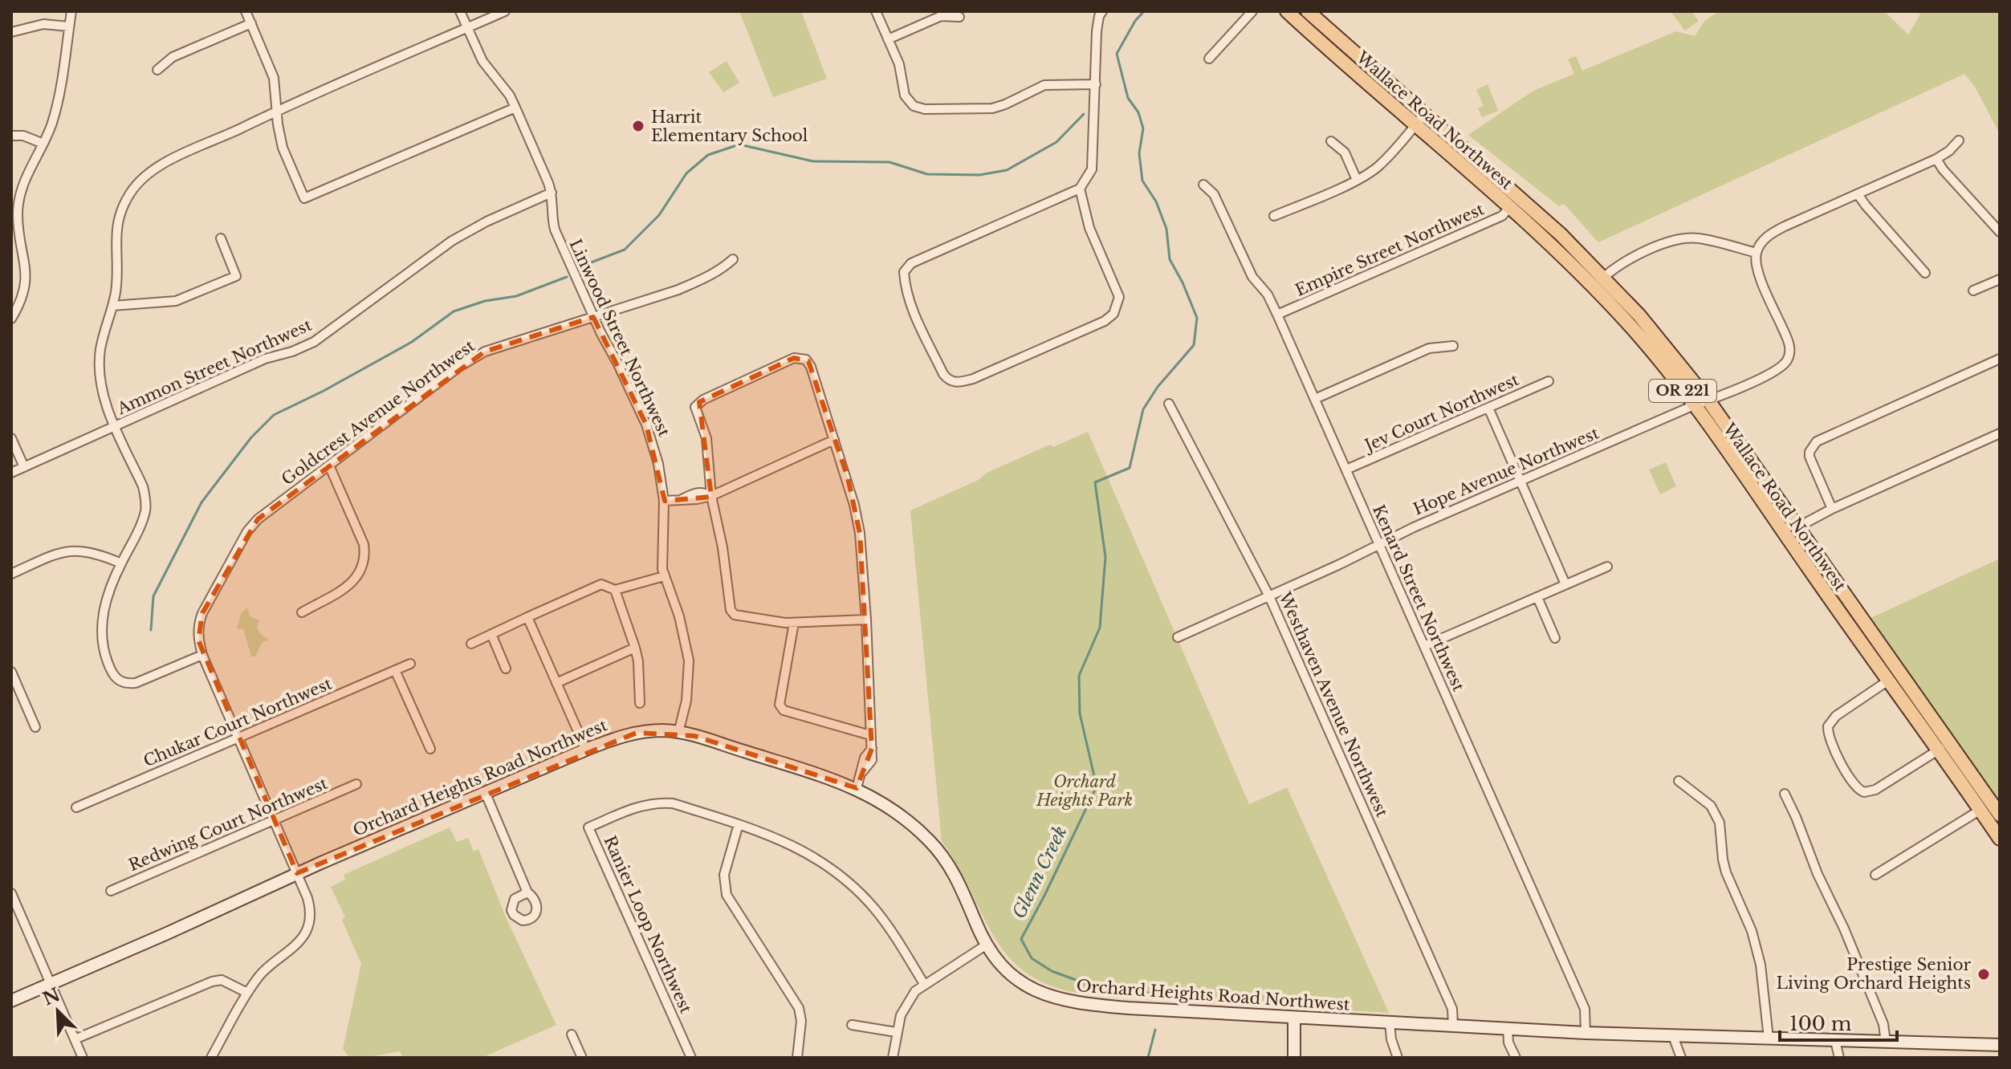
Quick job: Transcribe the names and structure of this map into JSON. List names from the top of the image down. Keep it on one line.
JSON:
{"streets":{"main road":["Wallace Road Northwest","OR 221","Orchard Heights Road Northwest"],"street":["Empire Street Northwest","Linwood Street Northwest","Ammon Street Northwest","Goldcrest Avenue Northwest","Jev Court Northwest","Hope Avenue Northwest","Kenard Street Northwest","Westhaven Avenue Northwest","Chukar Court Northwest","Redwing Court Northwest","Ranier Loop Northwest"]},"crossings":[["Wallace Road Northwest","Empire Street Northwest"],["Wallace Road Northwest","Hope Avenue Northwest"],["Empire Street Northwest","Kenard Street Northwest"],["Linwood Street Northwest","Ammon Street Northwest"],["Linwood Street Northwest","Goldcrest Avenue Northwest"],["Linwood Street Northwest","Orchard Heights Road Northwest"],["Goldcrest Avenue Northwest","Chukar Court Northwest"],["Goldcrest Avenue Northwest","Orchard Heights Road Northwest"],["Goldcrest Avenue Northwest","Redwing Court Northwest"],["Jev Court Northwest","Kenard Street Northwest"],["Hope Avenue Northwest","Kenard Street Northwest"],["Hope Avenue Northwest","Westhaven Avenue Northwest"],["Kenard Street Northwest","Orchard Heights Road Northwest"],["Westhaven Avenue Northwest","Orchard Heights Road Northwest"]],"water":["Glenn Creek"],"parks":["Orchard Heights Park"],"places":["Harrit Elementary School","Prestige Senior Living Orchard Heights"],"scale_bar":"100 m","north":"top left"}
